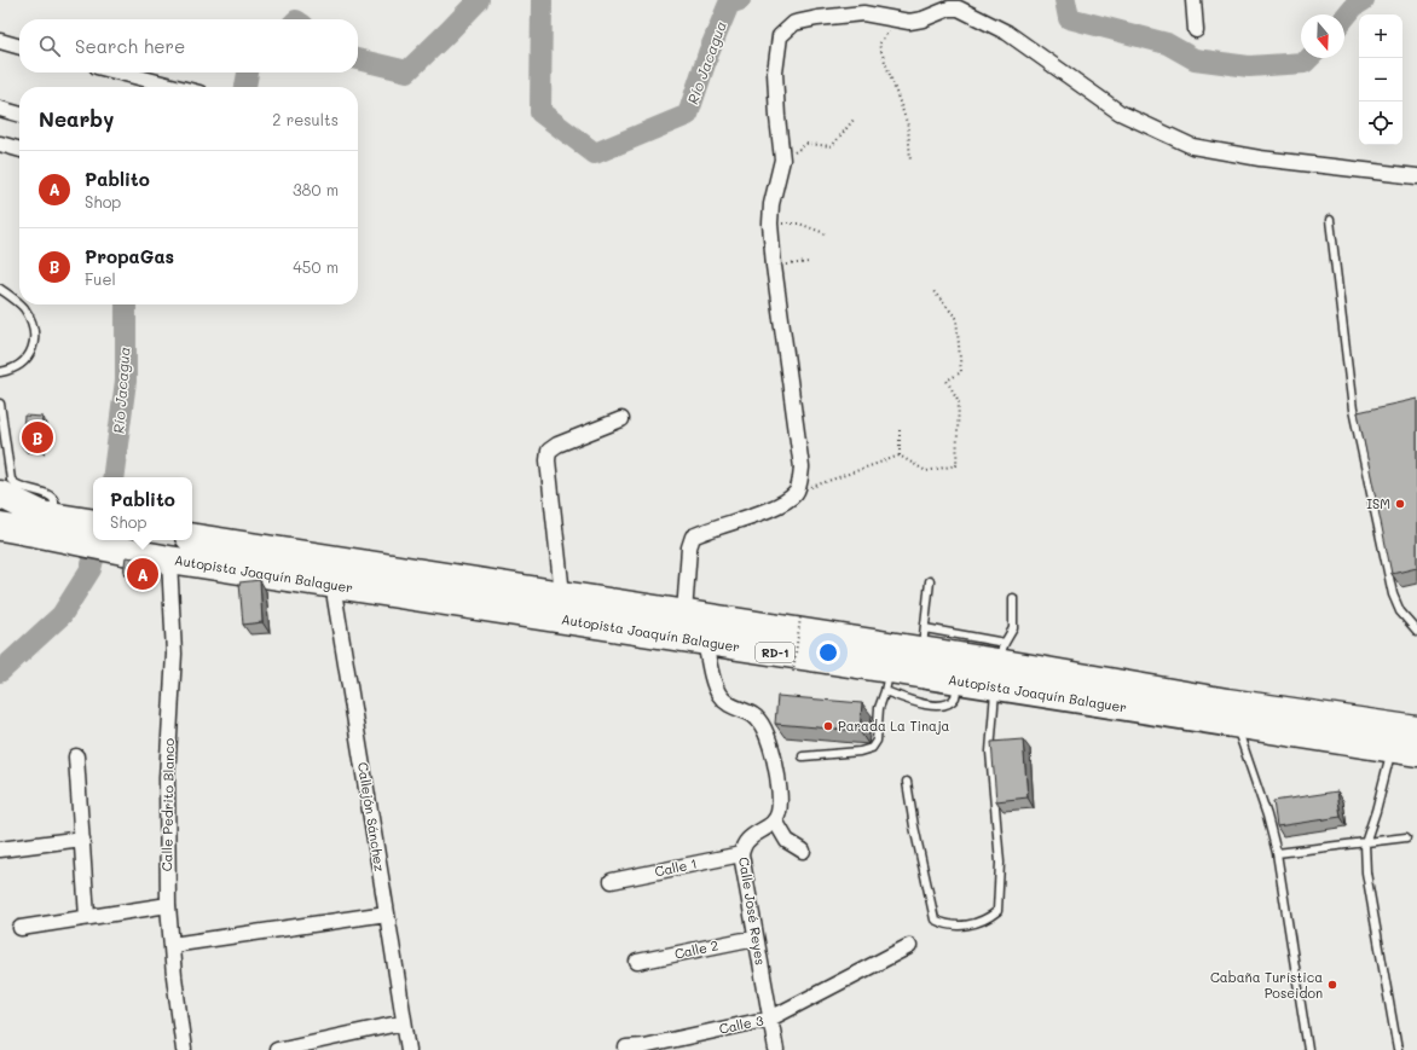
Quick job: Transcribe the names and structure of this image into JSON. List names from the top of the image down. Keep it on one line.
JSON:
{"streets":{"highway":["Autopista Joaquín Balaguer","RD-1"],"street":["Calle Pedrito Blanco","Callejón Sánchez","Calle 1","Calle José Reyes","Calle 2","Calle 3"]},"crossings":[["Autopista Joaquín Balaguer","Calle Pedrito Blanco"],["Autopista Joaquín Balaguer","Callejón Sánchez"],["Calle 1","Calle José Reyes"],["Calle José Reyes","Calle 2"],["Calle José Reyes","Calle 3"]],"water":["Río Jacagua"],"places":["ISM","Parada La Tinaja","Cabaña Turística Poseidon"],"north":"bottom","page":{"map_buttons":["+","−"],"search":"Search here","heading":["Nearby","2 results"],"list":[{"mark":"A","name":"Pablito","note":"Shop","value":"380 m"},{"mark":"B","name":"PropaGas","note":"Fuel","value":"450 m"}],"pins":["B","A"],"popup":["Pablito","Shop"]}}
